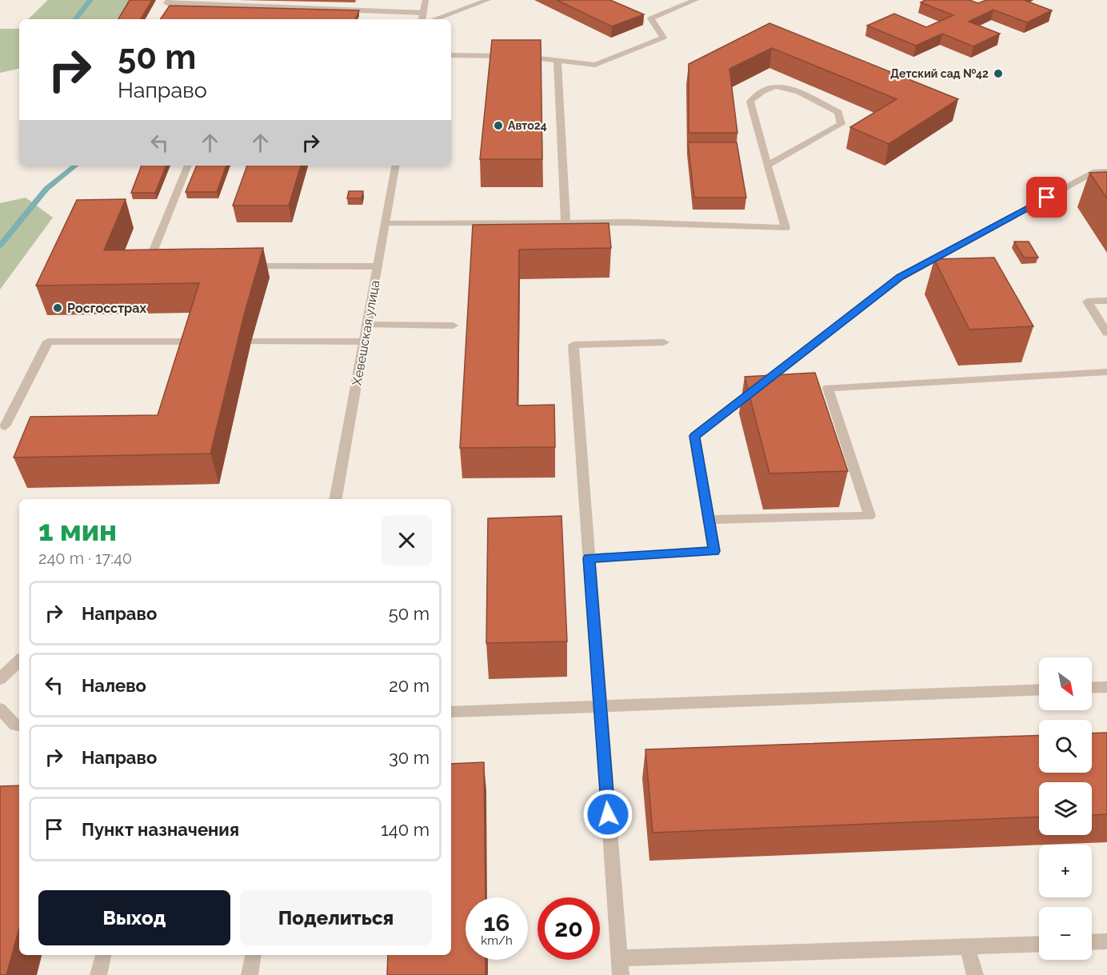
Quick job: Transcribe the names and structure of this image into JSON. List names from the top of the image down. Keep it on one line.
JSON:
{"streets":{"street":["Хевешская улица"]},"places":["Детский сад №42","Авто24","Росгосстрах"],"north":"bottom right","page":{"turn":["50 m","Направо"],"heading":["1 мин","240 m · 17:40"],"list":[{"name":"Направо","value":"50 m"},{"name":"Налево","value":"20 m"},{"name":"Направо","value":"30 m"},{"name":"Пункт назначения","value":"140 m"}],"map_buttons":["+","−"],"buttons":["Выход","Поделиться"],"speed":"16 km/h","limit":"20"}}
